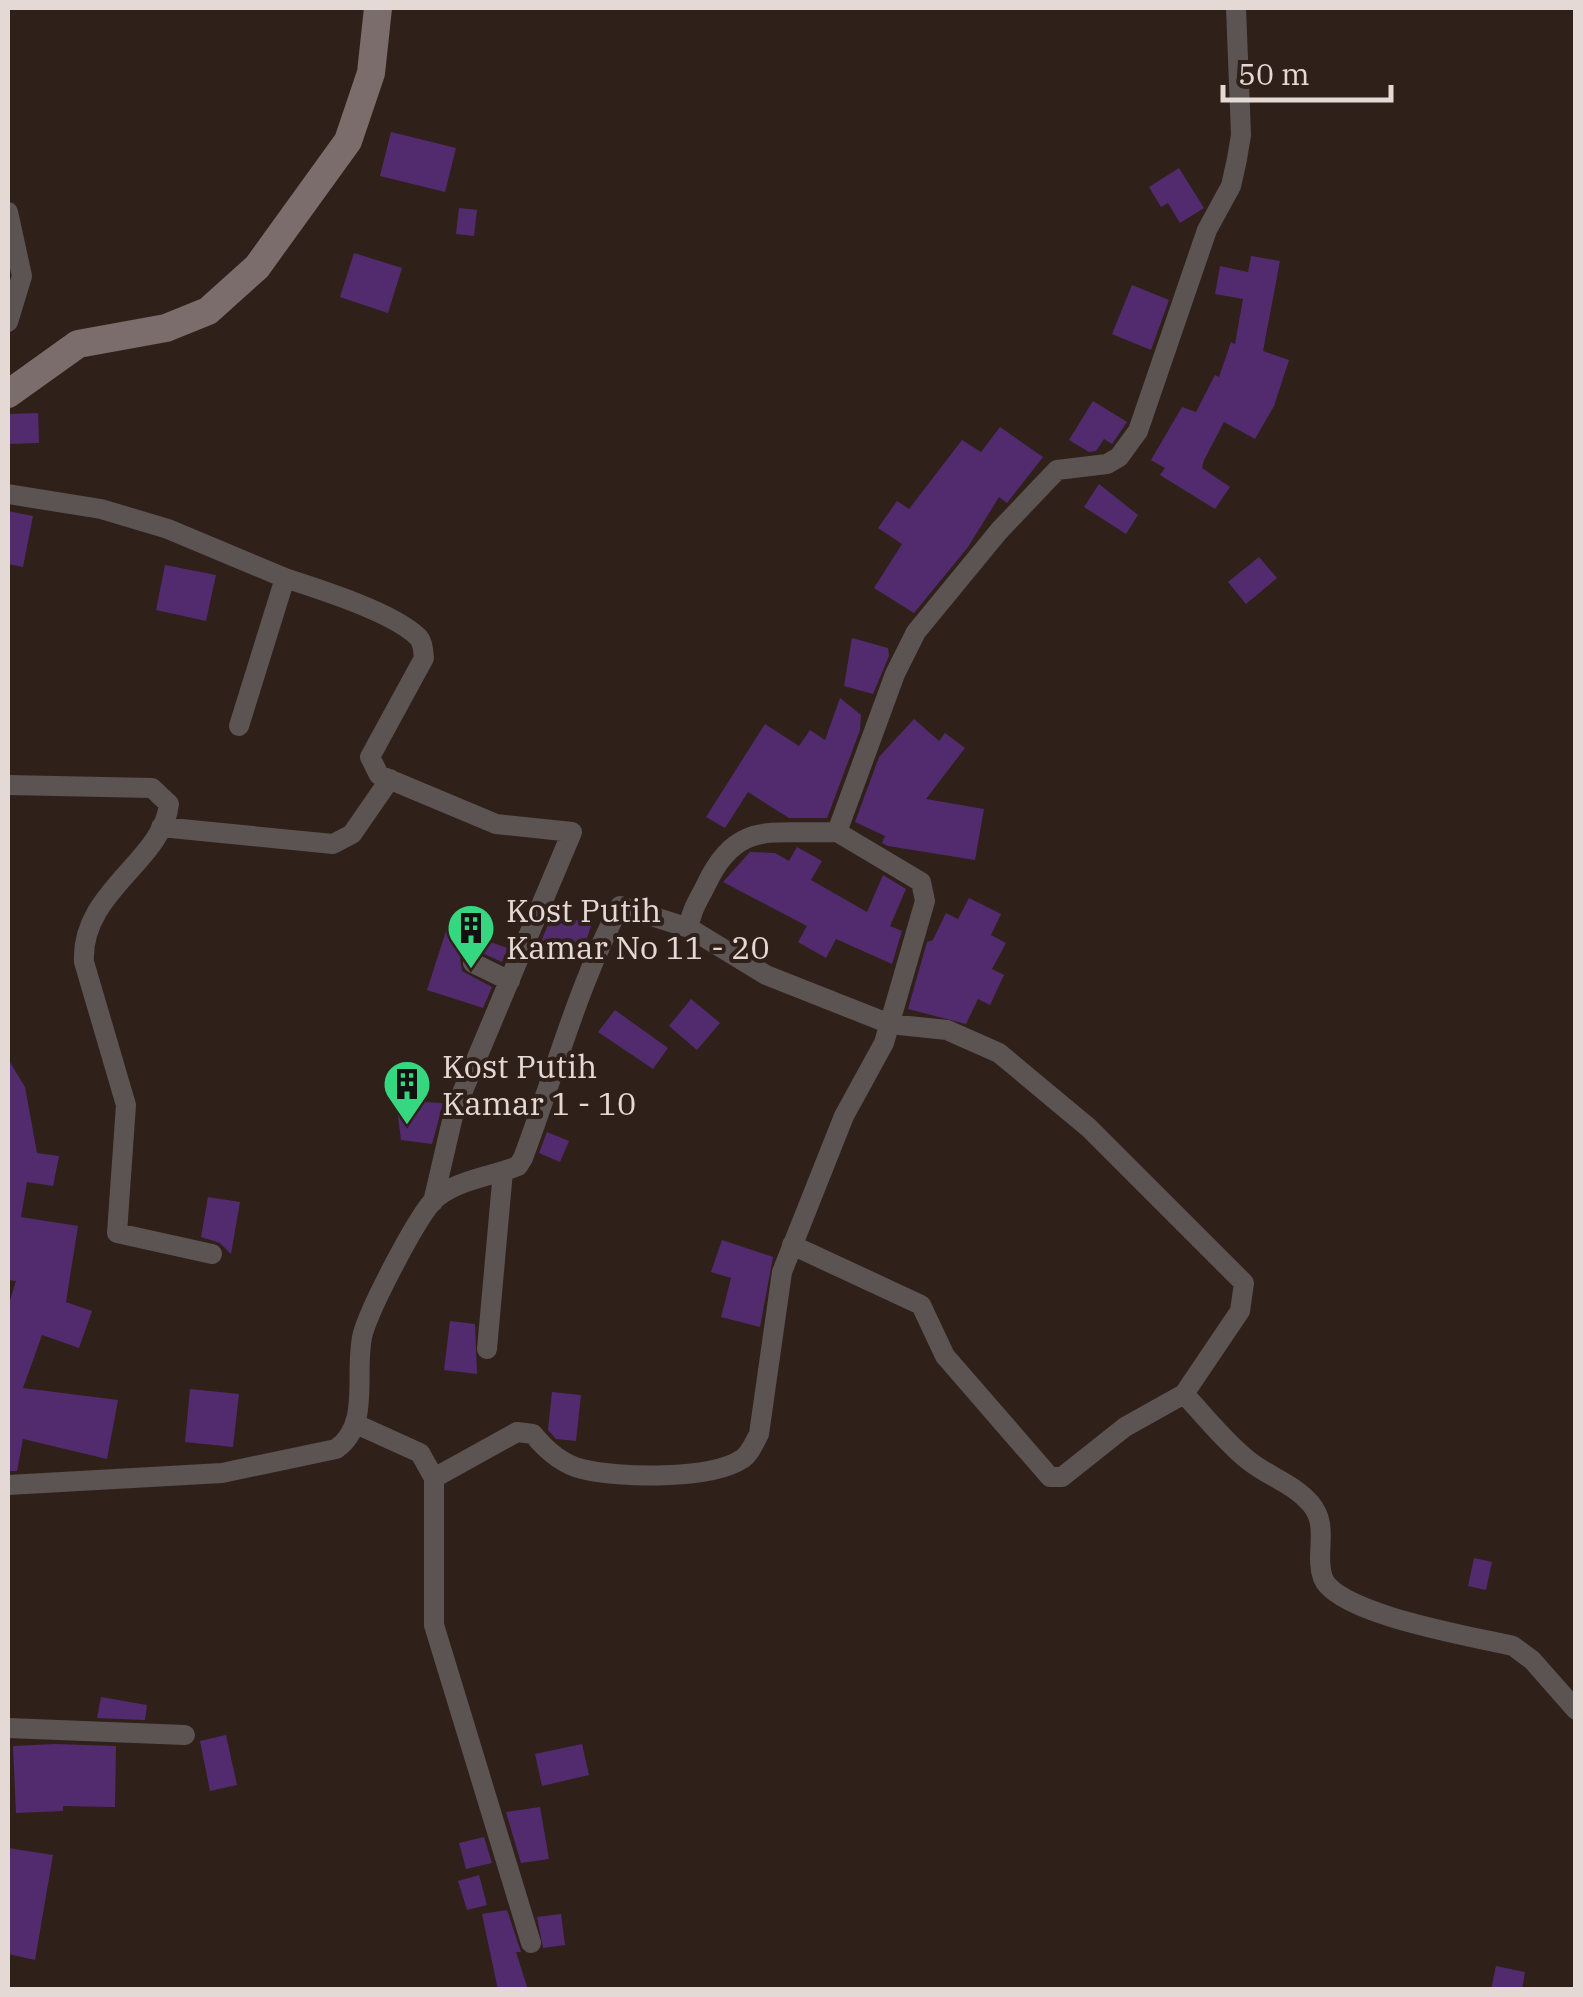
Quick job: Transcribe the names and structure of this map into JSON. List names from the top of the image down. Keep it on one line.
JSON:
{"places":{"building":["Kost Putih Kamar No 11 - 20","Kost Putih Kamar 1 - 10"]},"scale_bar":"50 m"}
